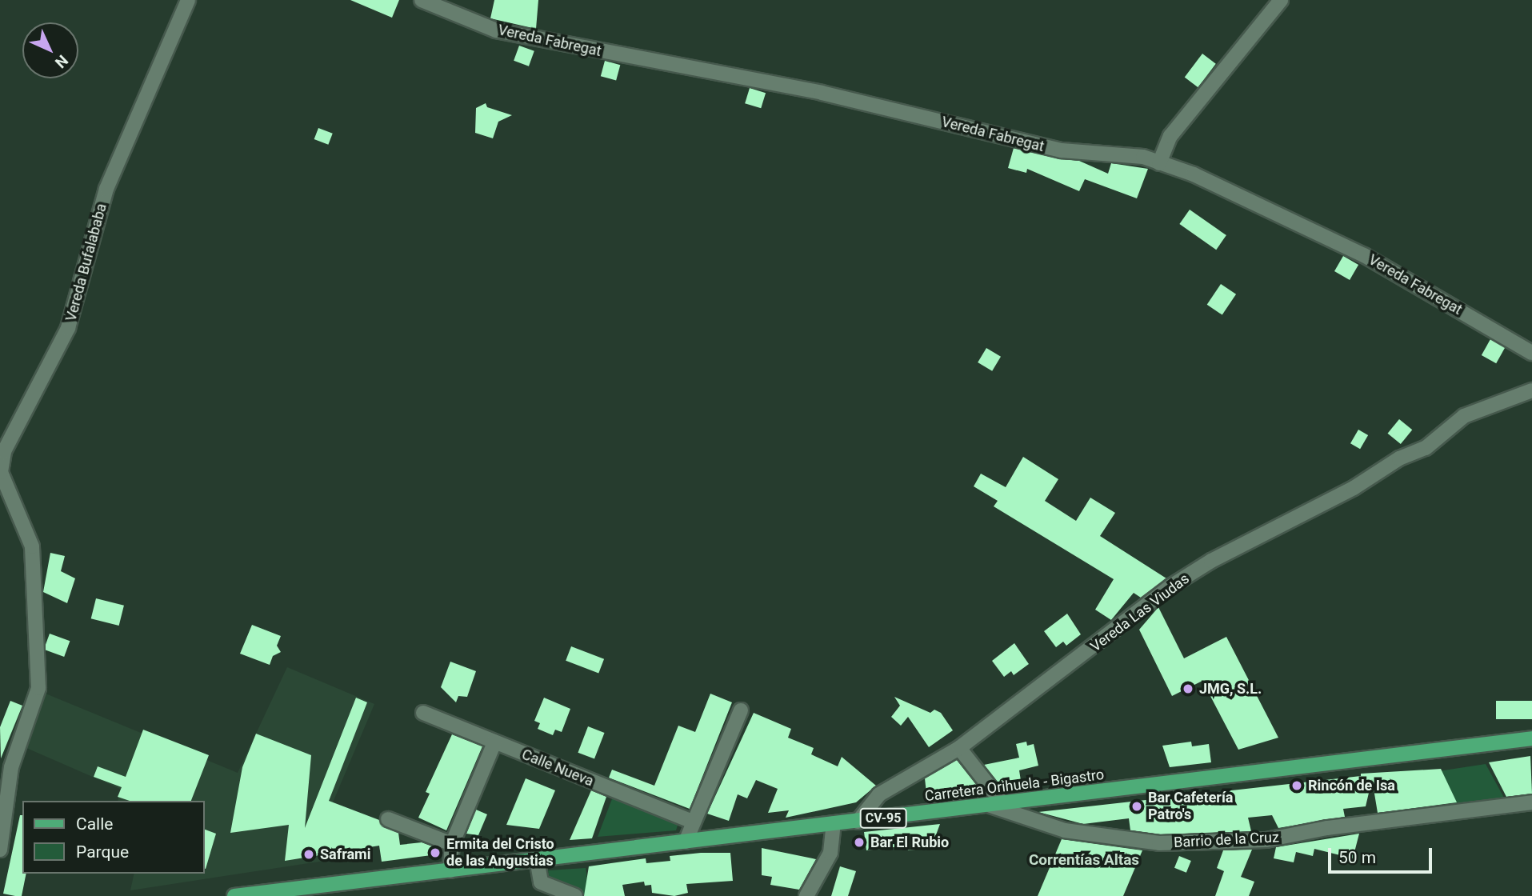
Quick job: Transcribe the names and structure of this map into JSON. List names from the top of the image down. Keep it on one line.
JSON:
{"streets":{"main road":["Carretera Orihuela - Bigastro","CV-95"],"street":["Vereda Fabregat","Vereda Bufalababa","Vereda Las Viudas","Calle Nueva","Barrio de la Cruz"]},"crossings":[["Vereda Las Viudas","Carretera Orihuela - Bigastro"],["Carretera Orihuela - Bigastro","Barrio de la Cruz"]],"districts":["Correntías Altas"],"places":["JMG, S.L.","Rincón de Isa","Bar Cafetería Patro's","Bar El Rubio","Ermita del Cristo de las Angustias","Saframi"],"legend":["Calle","Parque"],"scale_bar":"50 m","north":"bottom right"}
